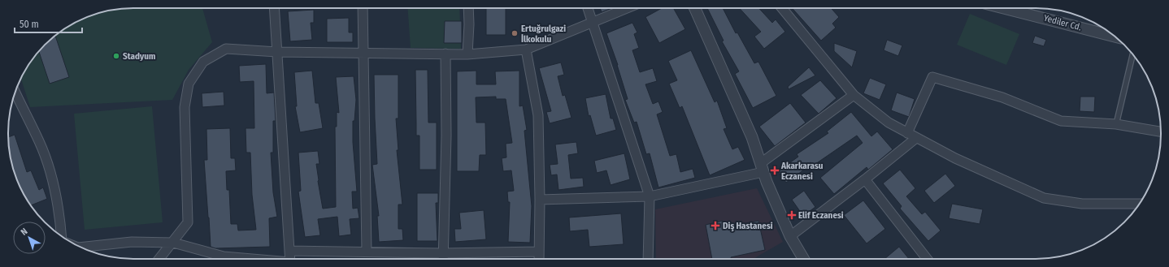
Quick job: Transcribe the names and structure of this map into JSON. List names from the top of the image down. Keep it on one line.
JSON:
{"streets":{"street":["Yediler Cd."]},"places":{"other":["Ertuğrulgazi İlkokulu","Stadyum"],"health":["Akarkarasu Eczanesi","Elif Eczanesi","Diş Hastanesi"]},"scale_bar":"50 m","north":"top left"}
